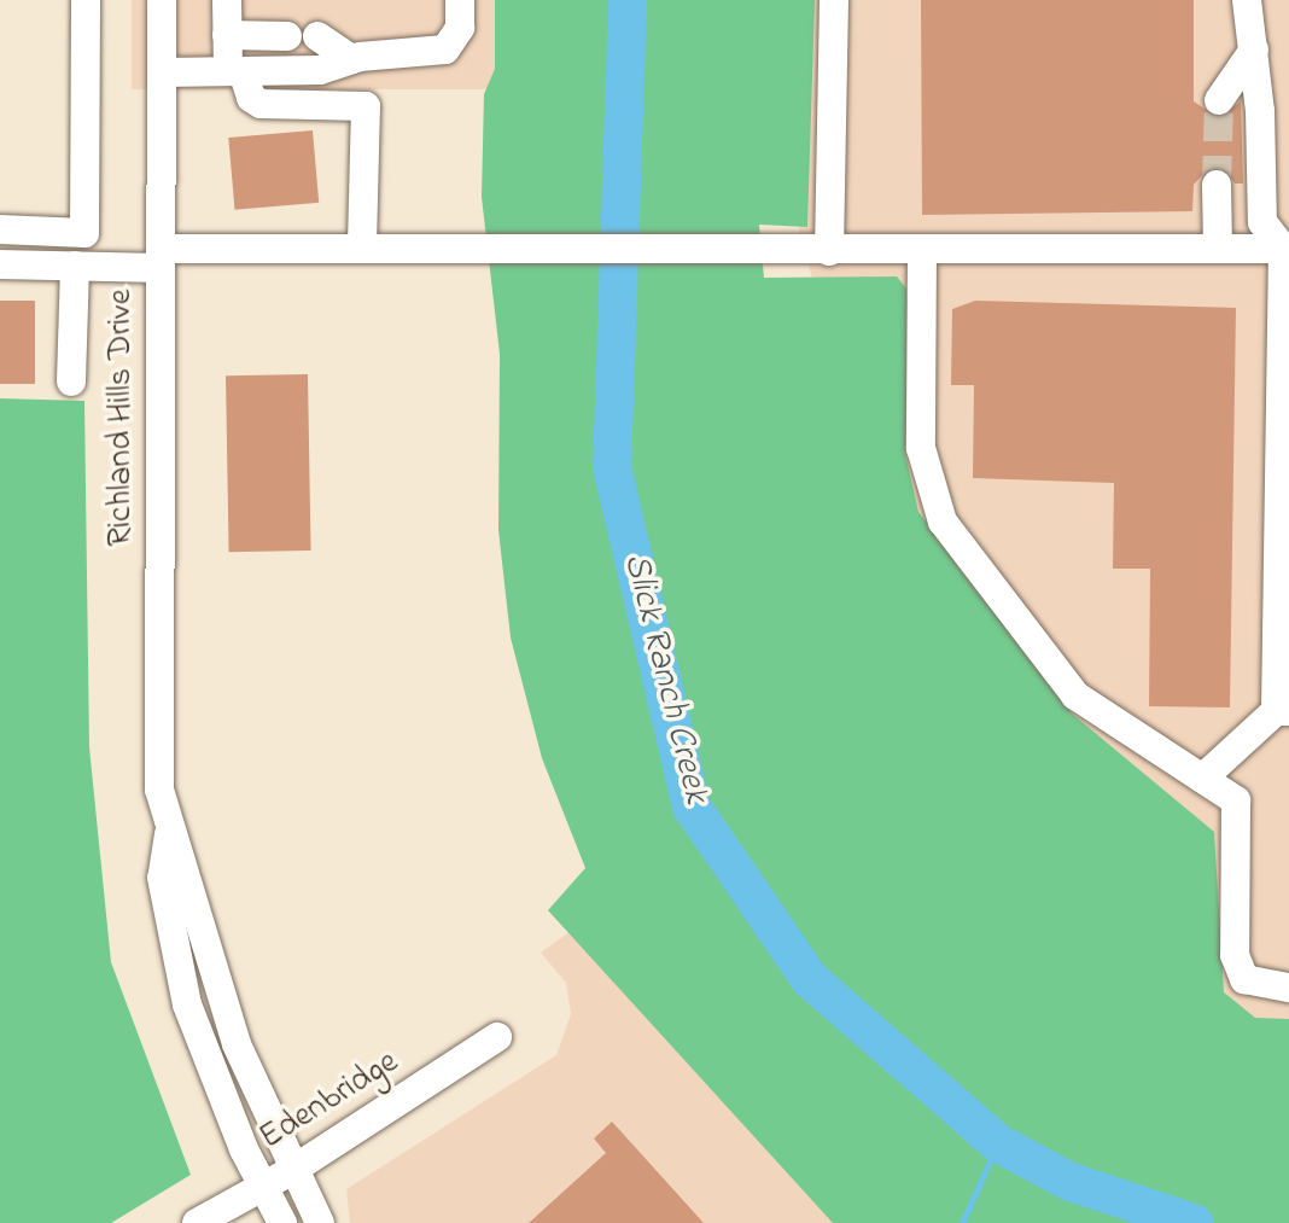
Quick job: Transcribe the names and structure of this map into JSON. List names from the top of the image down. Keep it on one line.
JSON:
{"streets":{"street":["Richland Hills Drive","Edenbridge"]},"crossings":[["Richland Hills Drive","Edenbridge"]],"water":["Slick Ranch Creek"]}
